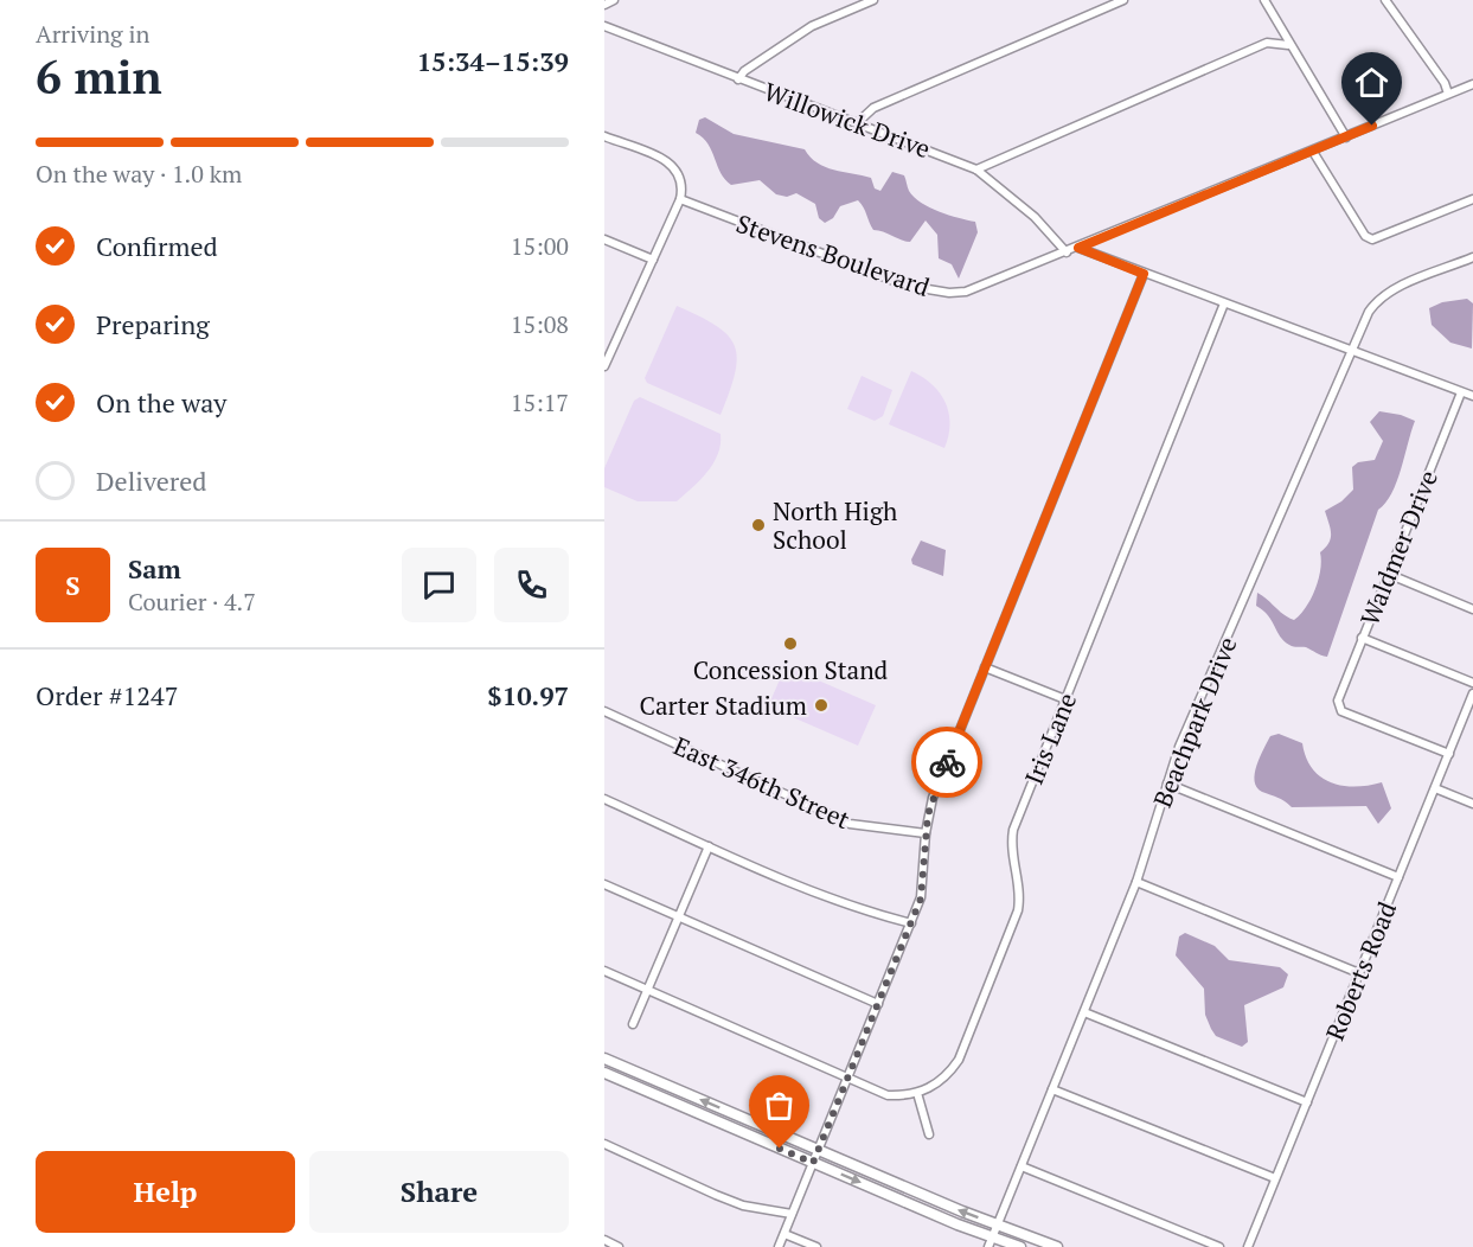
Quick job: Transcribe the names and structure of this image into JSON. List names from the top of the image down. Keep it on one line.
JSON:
{"streets":{"street":["Willowick Drive","Stevens Boulevard","Waldmer Drive","Beachpark Drive","Iris Lane","East 346th Street","Roberts Road"]},"crossings":[["Willowick Drive","Stevens Boulevard"],["Waldmer Drive","Roberts Road"]],"places":["North High School","Concession Stand","Carter Stadium"],"page":{"heading":["6 min","Arriving in","15:34–15:39"],"panel":["Sam","Courier · 4.7","Order #1247","$10.97"],"bar":"On the way · 1.0 km","list":[["Confirmed","15:00"],["Preparing","15:08"],["On the way","15:17"],"Delivered"],"round":"S","buttons":["Help","Share"]}}
